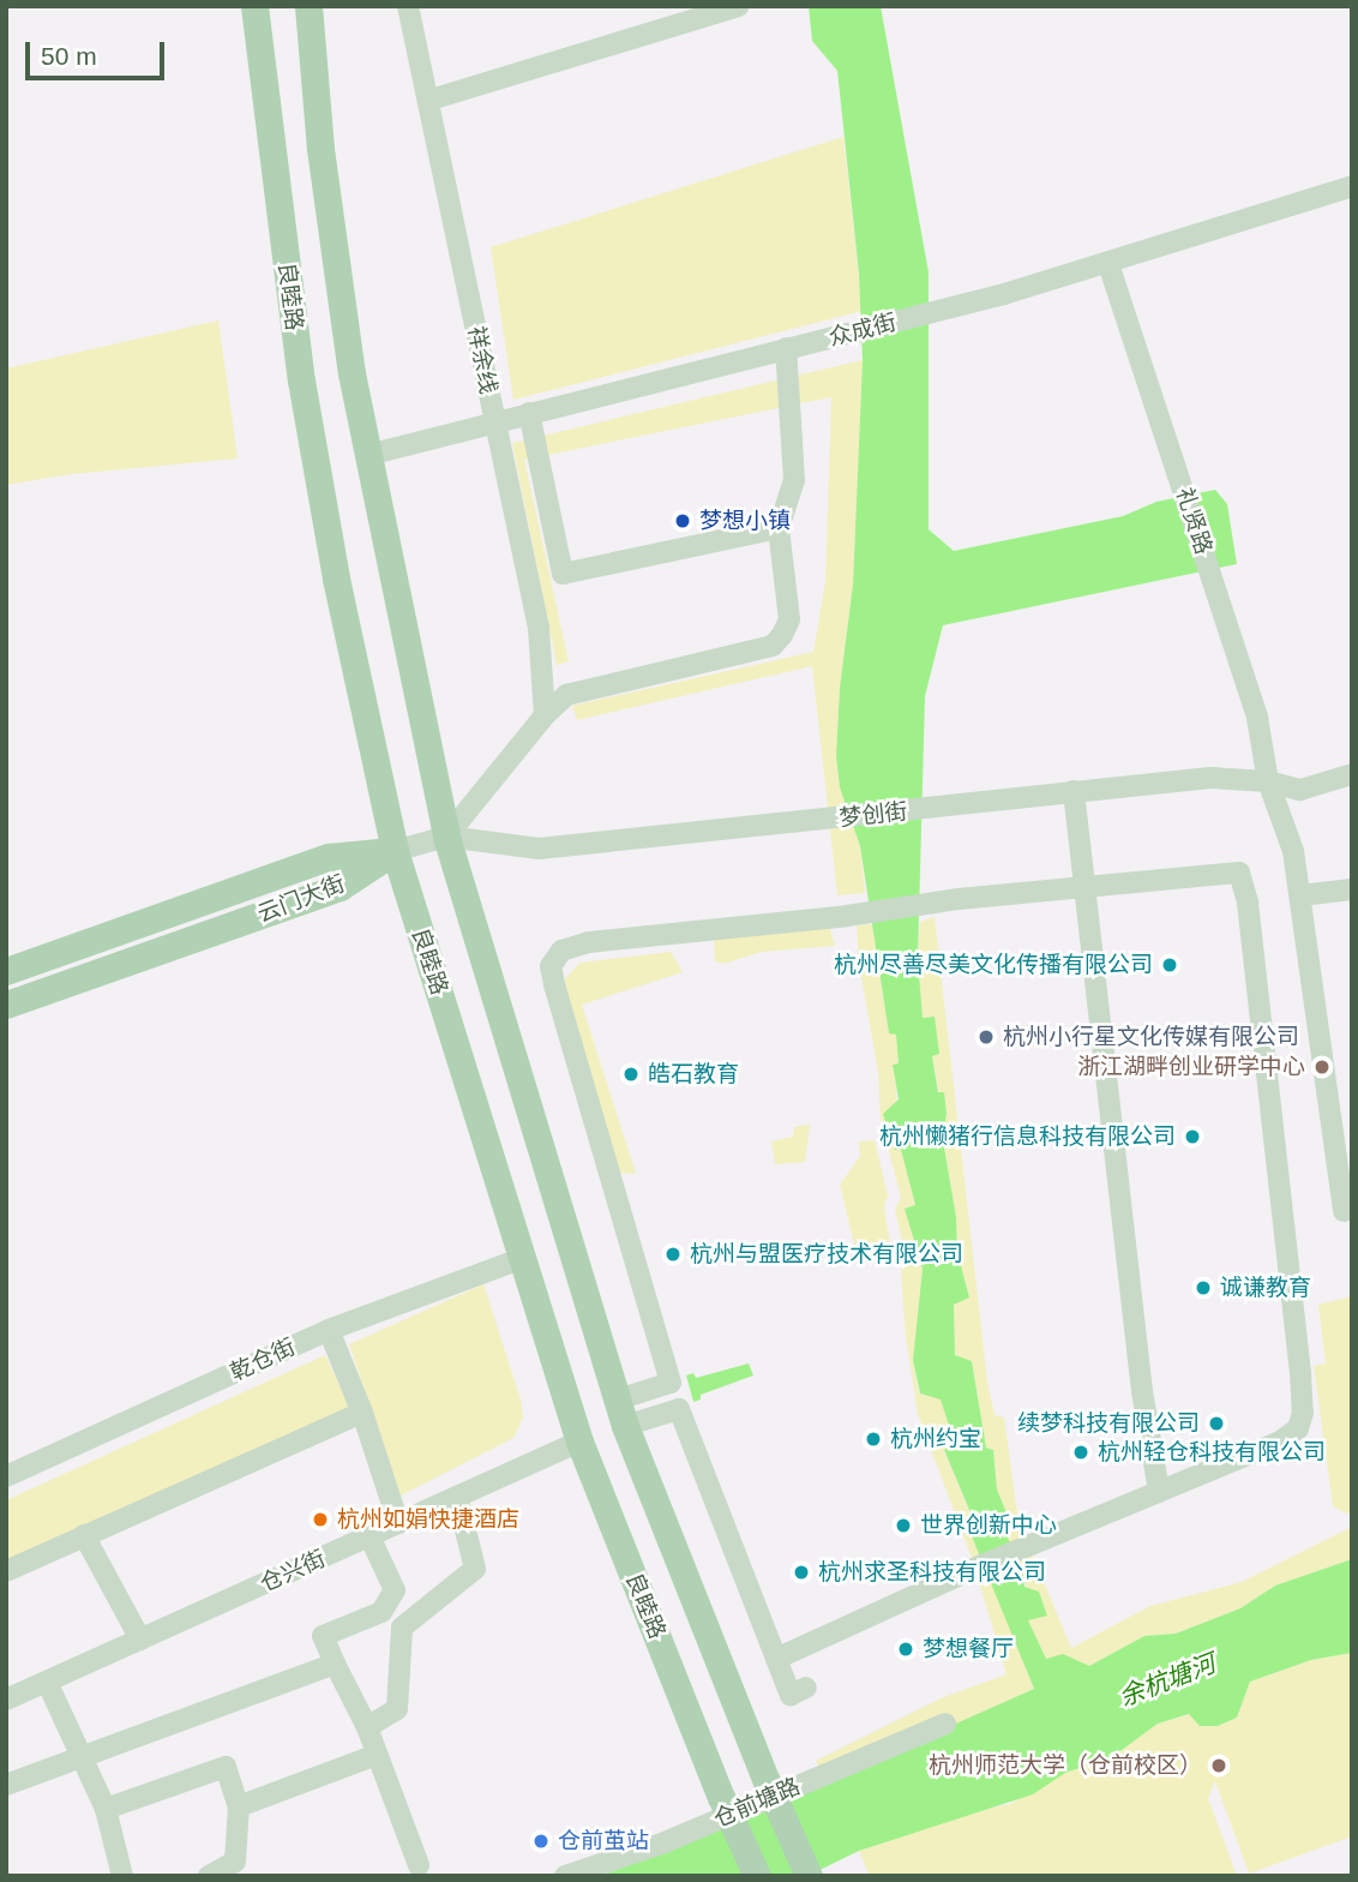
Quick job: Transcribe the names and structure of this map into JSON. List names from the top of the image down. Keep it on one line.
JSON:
{"streets":{"main road":["良睦路","云门大街"],"street":["众成街","祥余线","礼贤路","梦创街","乾仓街","仓兴街","仓前塘路"]},"crossings":[["良睦路","众成街"],["良睦路","梦创街"],["良睦路","云门大街"],["良睦路","乾仓街"],["良睦路","仓兴街"],["众成街","祥余线"],["众成街","礼贤路"],["礼贤路","梦创街"],["梦创街","云门大街"]],"water":["余杭塘河"],"places":["梦想小镇","杭州尽善尽美文化传播有限公司","杭州小行星文化传媒有限公司","浙江湖畔创业研学中心","皓石教育","杭州懒猪行信息科技有限公司","杭州与盟医疗技术有限公司","诚谦教育","续梦科技有限公司","杭州约宝","杭州轻仓科技有限公司","杭州如娟快捷酒店","世界创新中心","杭州求圣科技有限公司","梦想餐厅","杭州师范大学（仓前校区）","仓前茧站"],"scale_bar":"50 m"}
